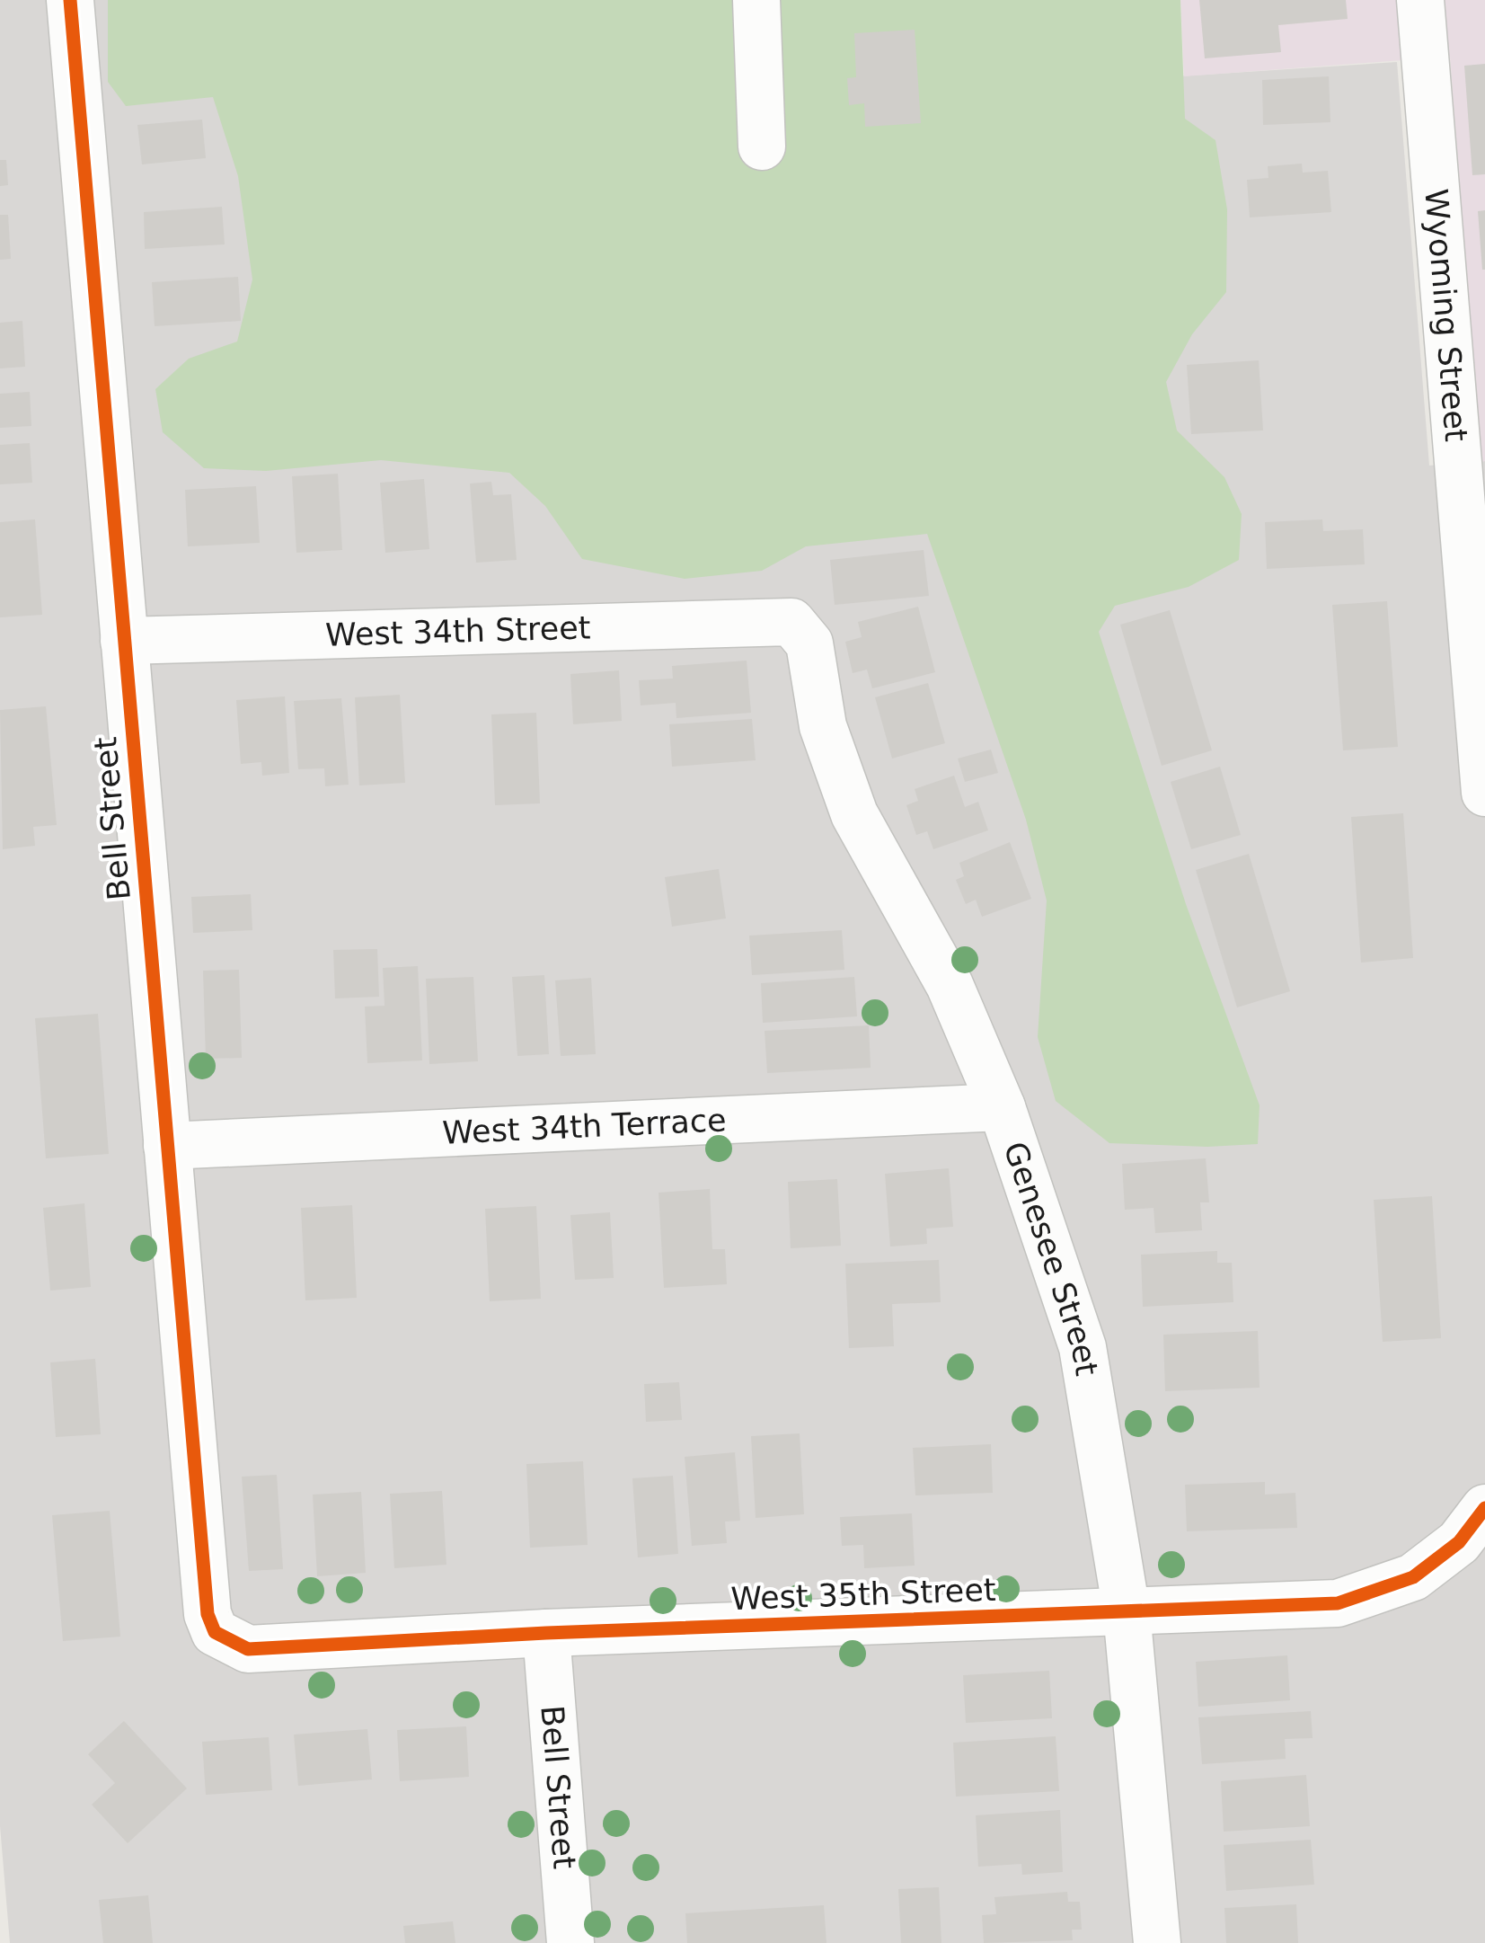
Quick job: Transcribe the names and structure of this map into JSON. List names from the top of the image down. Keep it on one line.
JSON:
{"streets":{"street":["Wyoming Street","West 34th Street","Bell Street","West 34th Terrace","Genesee Street","West 35th Street"]},"crossings":[["West 34th Street","Bell Street"],["West 34th Street","Genesee Street"],["Bell Street","West 34th Terrace"],["Bell Street","West 35th Street"],["West 34th Terrace","Genesee Street"],["Genesee Street","West 35th Street"]]}
